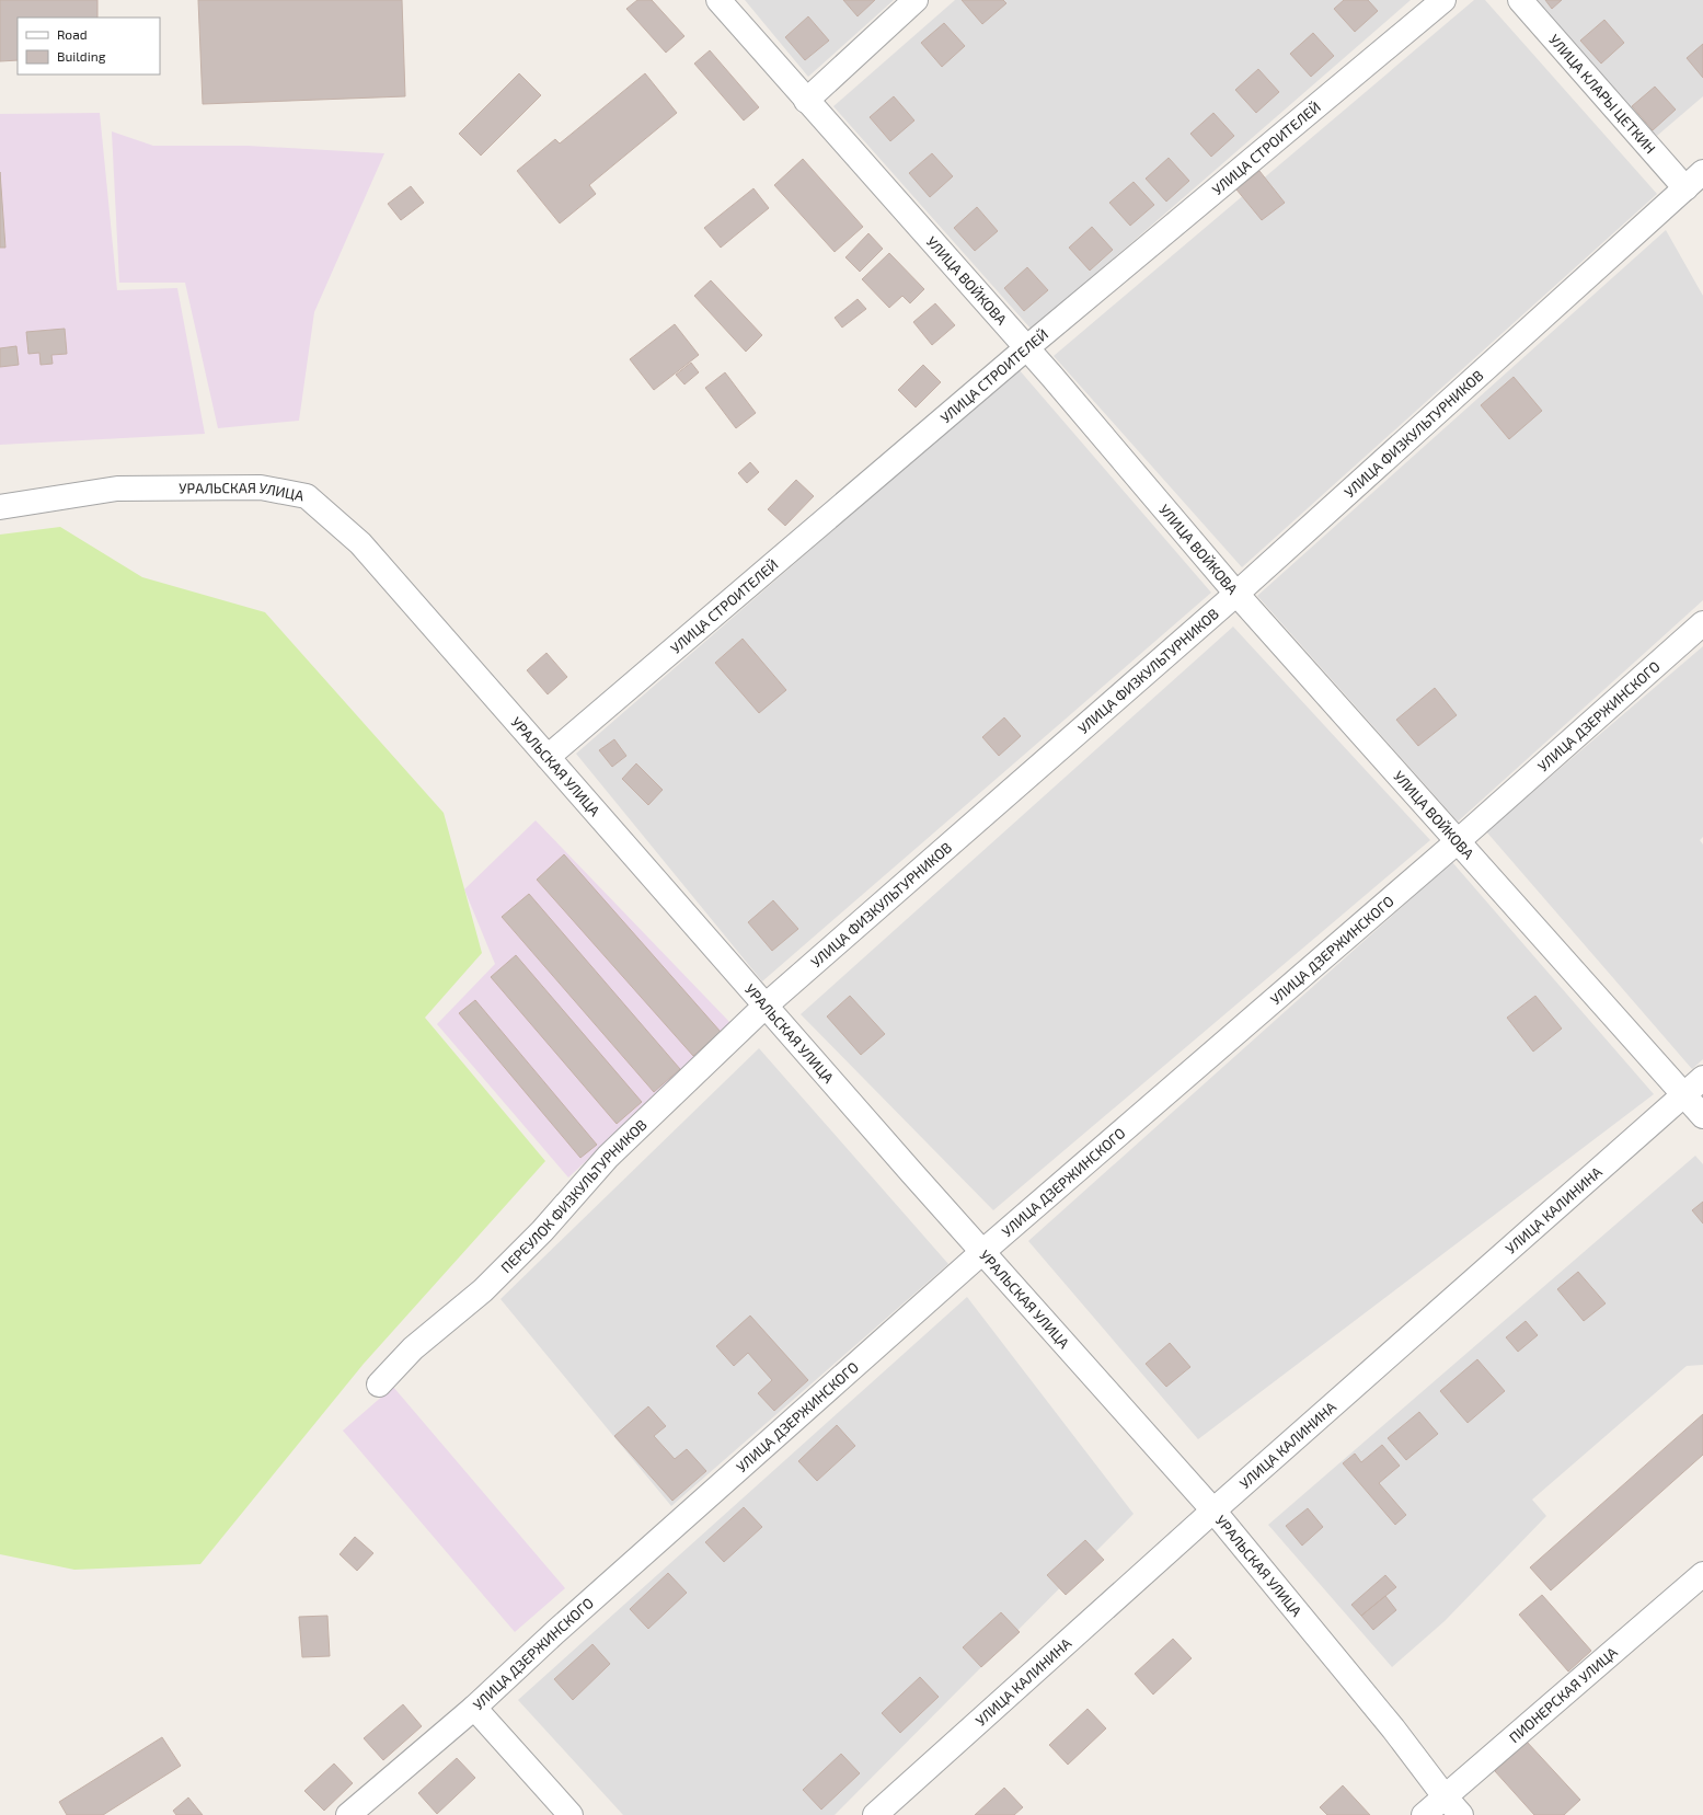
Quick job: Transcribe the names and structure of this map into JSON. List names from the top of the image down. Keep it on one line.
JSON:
{"streets":{"street":["УЛИЦА КЛАРЫ ЦЕТКИН","УЛИЦА СТРОИТЕЛЕЙ","УЛИЦА ВОЙКОВА","УЛИЦА ФИЗКУЛЬТУРНИКОВ","УРАЛЬСКАЯ УЛИЦА","УЛИЦА ДЗЕРЖИНСКОГО","ПЕРЕУЛОК ФИЗКУЛЬТУРНИКОВ","УЛИЦА КАЛИНИНА","ПИОНЕРСКАЯ УЛИЦА"]},"crossings":[["УЛИЦА КЛАРЫ ЦЕТКИН","УЛИЦА ФИЗКУЛЬТУРНИКОВ"],["УЛИЦА СТРОИТЕЛЕЙ","УЛИЦА ВОЙКОВА"],["УЛИЦА СТРОИТЕЛЕЙ","УРАЛЬСКАЯ УЛИЦА"],["УЛИЦА ВОЙКОВА","УЛИЦА ФИЗКУЛЬТУРНИКОВ"],["УЛИЦА ВОЙКОВА","УЛИЦА ДЗЕРЖИНСКОГО"],["УЛИЦА ВОЙКОВА","УЛИЦА КАЛИНИНА"],["УЛИЦА ФИЗКУЛЬТУРНИКОВ","УРАЛЬСКАЯ УЛИЦА"],["УЛИЦА ФИЗКУЛЬТУРНИКОВ","ПЕРЕУЛОК ФИЗКУЛЬТУРНИКОВ"],["УРАЛЬСКАЯ УЛИЦА","УЛИЦА ДЗЕРЖИНСКОГО"],["УРАЛЬСКАЯ УЛИЦА","ПЕРЕУЛОК ФИЗКУЛЬТУРНИКОВ"],["УРАЛЬСКАЯ УЛИЦА","УЛИЦА КАЛИНИНА"],["УРАЛЬСКАЯ УЛИЦА","ПИОНЕРСКАЯ УЛИЦА"]],"legend":["Road","Building"]}
